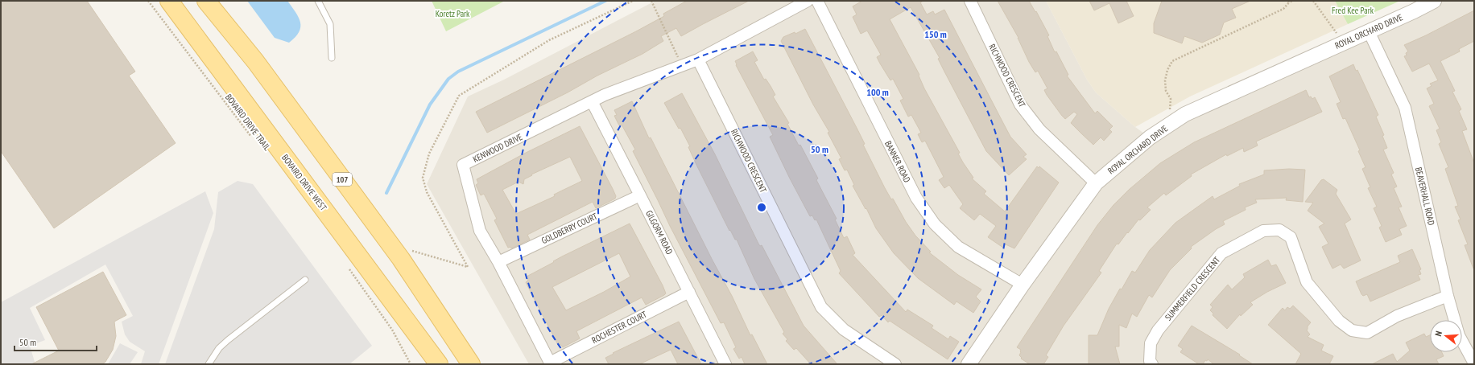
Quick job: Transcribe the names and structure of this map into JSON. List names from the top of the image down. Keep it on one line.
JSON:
{"streets":{"main road":["107","BOVAIRD DRIVE WEST"],"street":["ROYAL ORCHARD DRIVE","RICHWOOD CRESCENT","KENWOOD DRIVE","BANNER ROAD","BEAVERHALL ROAD","GOLDBERRY COURT","GILGORM ROAD","SUMMERFIELD CRESCENT","ROCHESTER COURT"],"path":["BOVAIRD DRIVE TRAIL"]},"crossings":[["ROYAL ORCHARD DRIVE","RICHWOOD CRESCENT"],["ROYAL ORCHARD DRIVE","BANNER ROAD"],["ROYAL ORCHARD DRIVE","BEAVERHALL ROAD"],["RICHWOOD CRESCENT","KENWOOD DRIVE"],["KENWOOD DRIVE","GOLDBERRY COURT"],["KENWOOD DRIVE","GILGORM ROAD"],["KENWOOD DRIVE","ROCHESTER COURT"],["BEAVERHALL ROAD","SUMMERFIELD CRESCENT"],["GOLDBERRY COURT","GILGORM ROAD"],["GILGORM ROAD","ROCHESTER COURT"]],"parks":["Fred Kee Park","Koretz Park"],"scale_bar":"50 m","north":"left","rings":["150 m","100 m","50 m"]}
